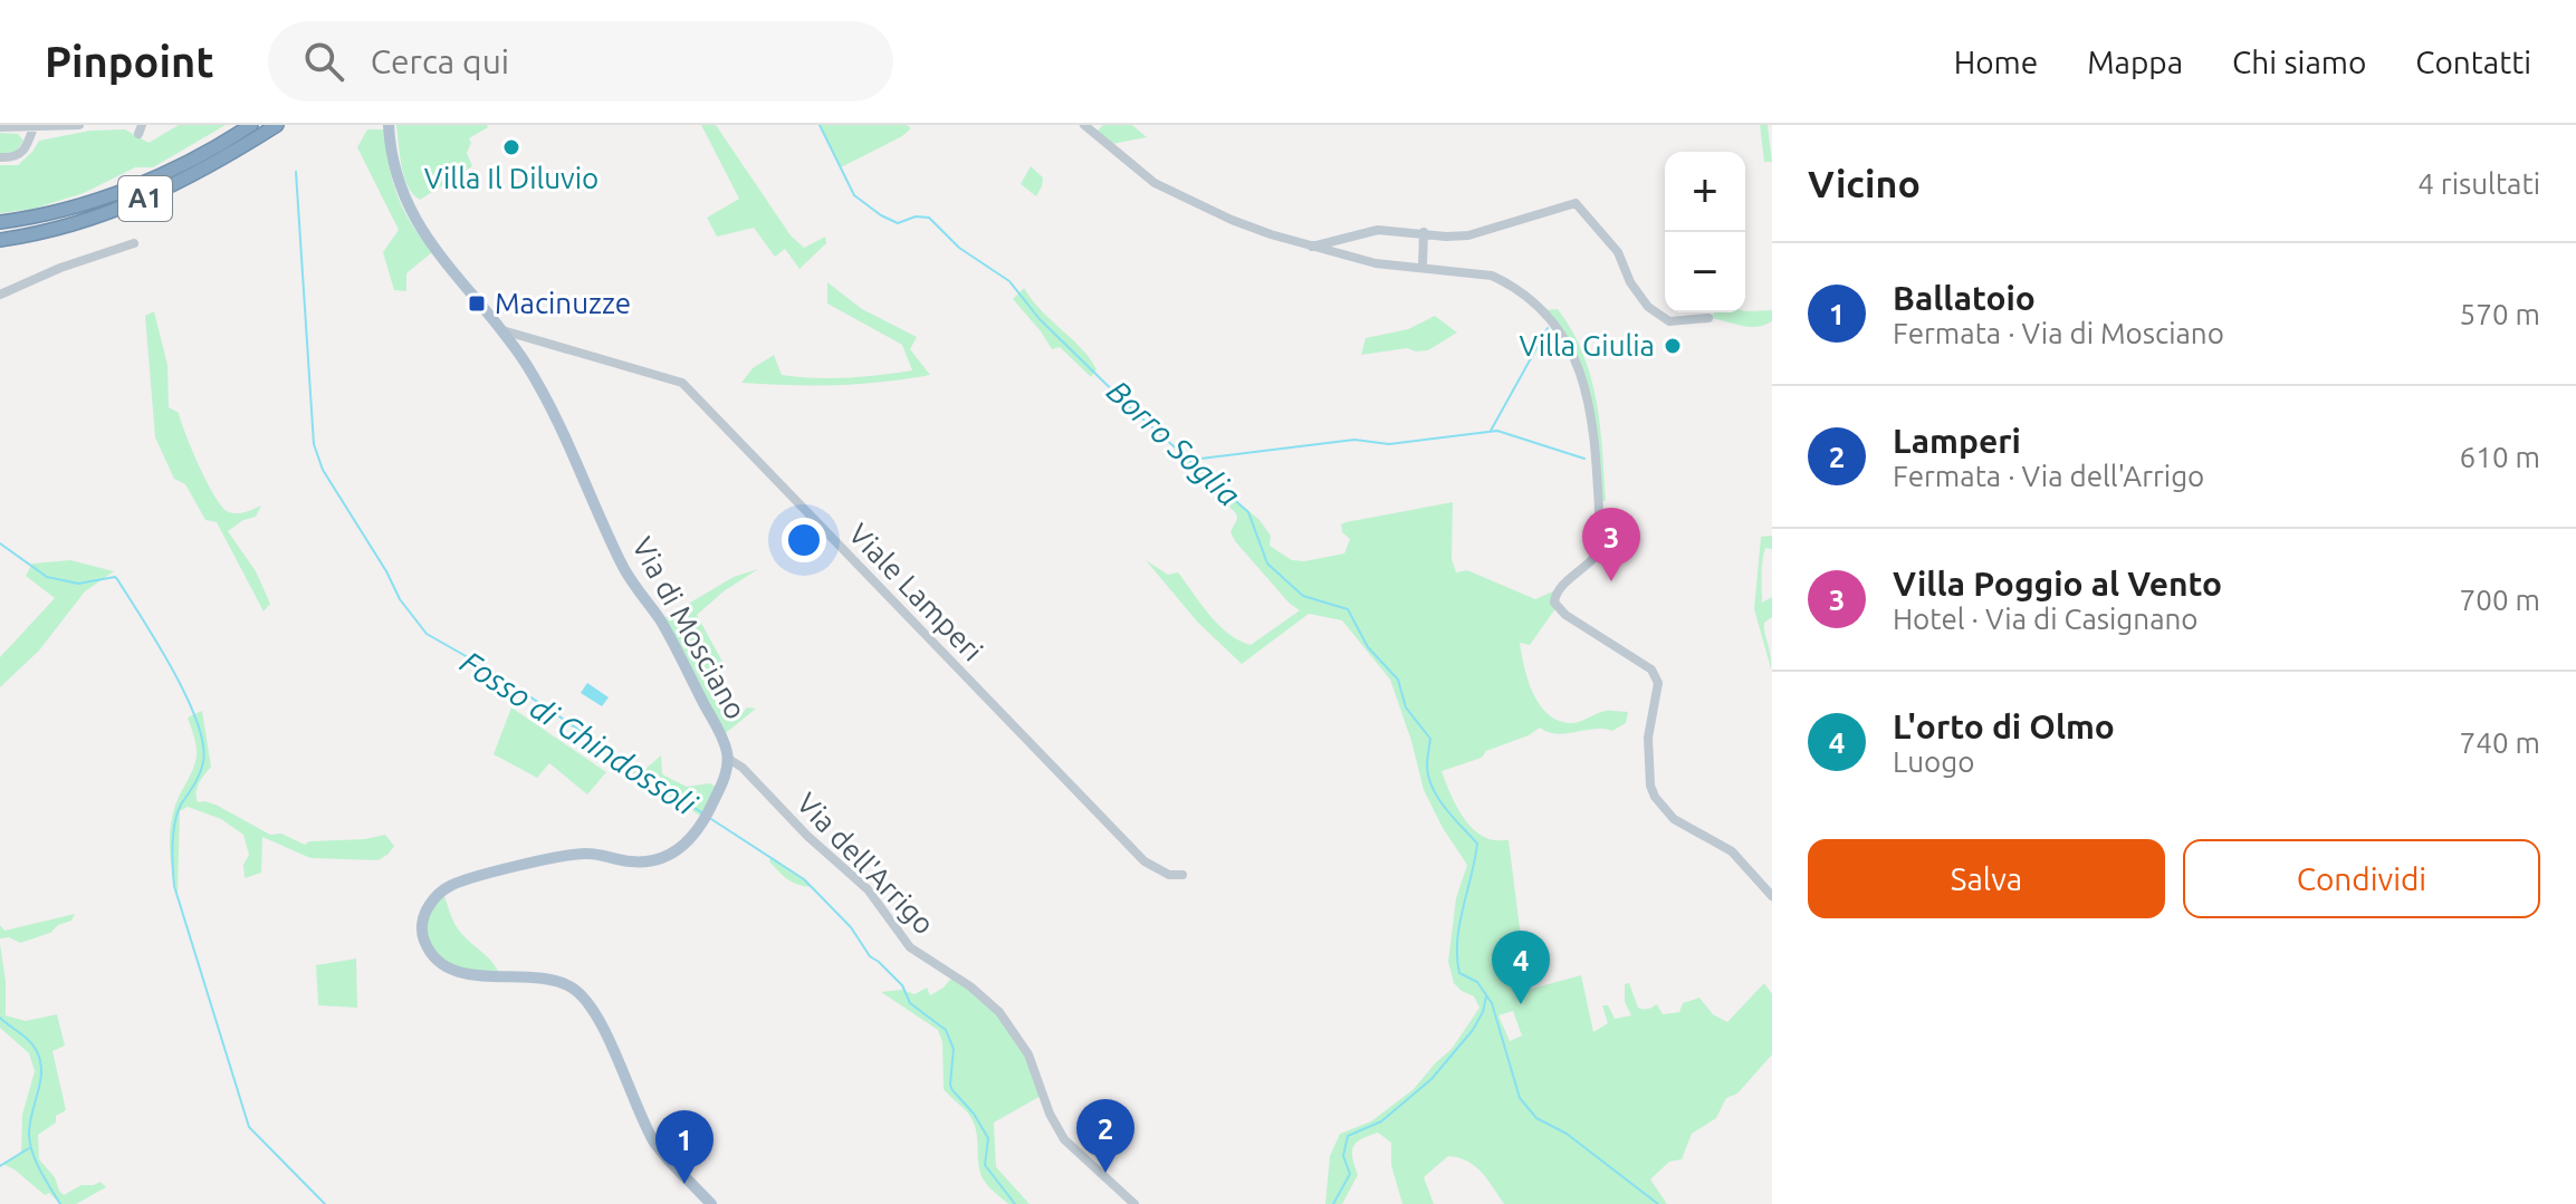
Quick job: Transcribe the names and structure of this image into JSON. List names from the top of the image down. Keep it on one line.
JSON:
{"streets":{"highway":["A1"],"main road":["Via di Mosciano"],"street":["Viale Lamperi","Via dell'Arrigo"]},"crossings":[["Viale Lamperi","Via di Mosciano"],["Via di Mosciano","Via dell'Arrigo"]],"water":["Borro Soglia","Fosso di Ghindossoli"],"places":{"other":["Villa Il Diluvio","Villa Giulia"],"transit":["Macinuzze"]},"page":{"header":"Pinpoint","search":"Cerca qui","nav":["Home","Mappa","Chi siamo","Contatti"],"heading":["Vicino","4 risultati"],"map_buttons":["+","−"],"list":[{"mark":"1","name":"Ballatoio","note":"Fermata · Via di Mosciano","value":"570 m"},{"mark":"2","name":"Lamperi","note":"Fermata · Via dell'Arrigo","value":"610 m"},{"mark":"3","name":"Villa Poggio al Vento","note":"Hotel · Via di Casignano","value":"700 m"},{"mark":"4","name":"L'orto di Olmo","note":"Luogo","value":"740 m"}],"pins":["3","4","2","1"],"buttons":["Salva","Condividi"]}}
